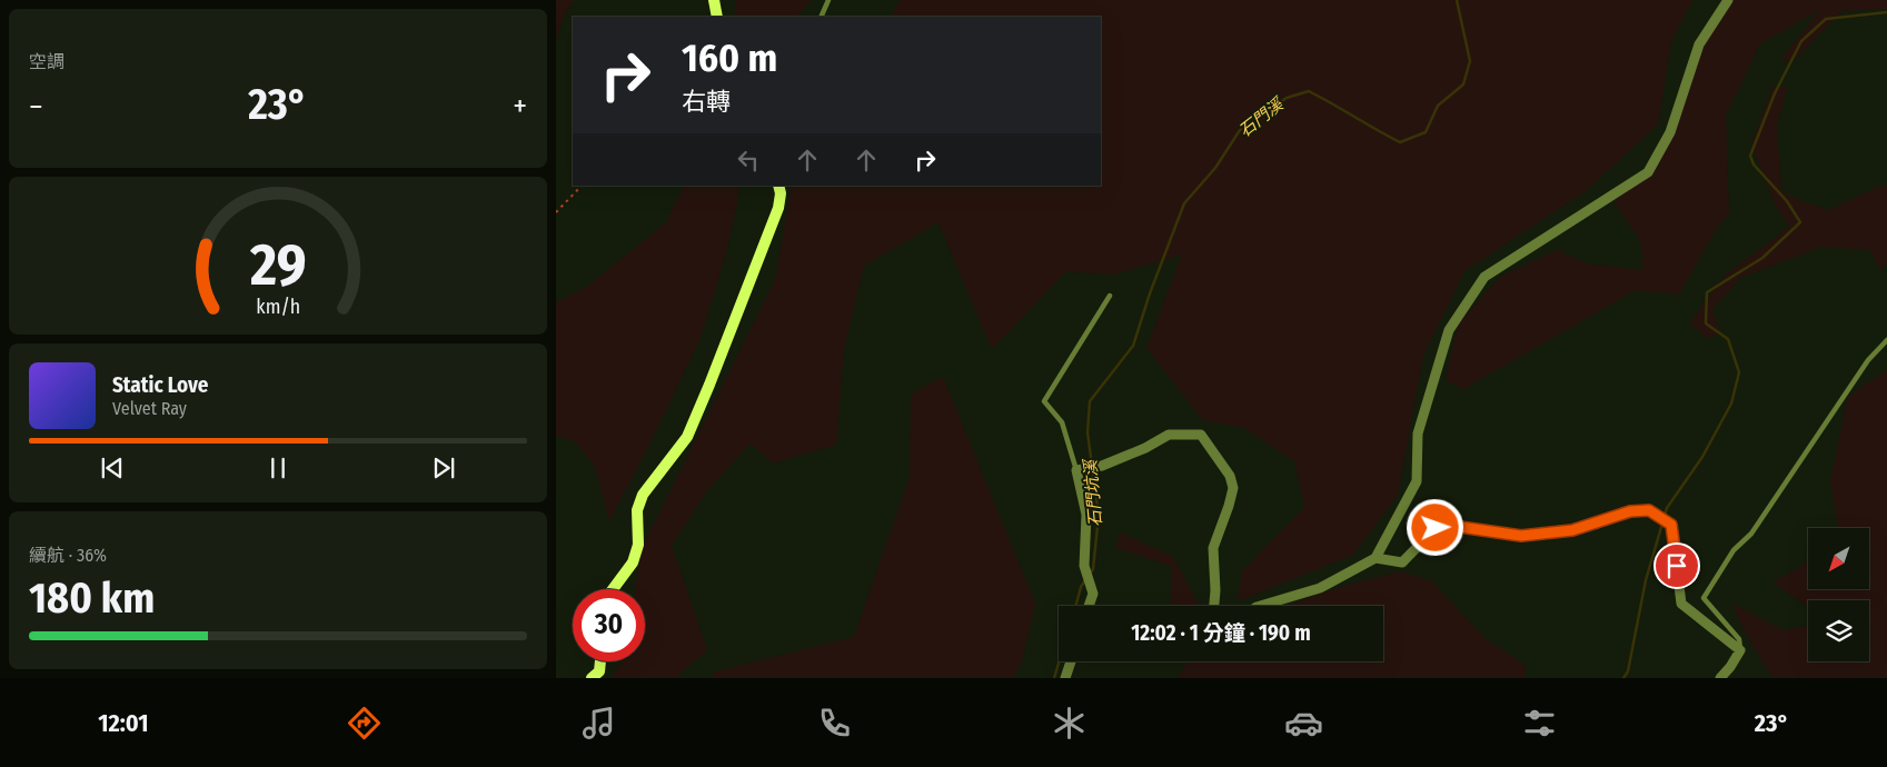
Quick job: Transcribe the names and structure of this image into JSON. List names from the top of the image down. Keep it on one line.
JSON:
{"water":["石門溪","石門坑溪"],"north":"bottom left","page":{"tile":["空調",["續航 · 36%","180 km"]],"turn":["160 m","右轉"],"heat":["−","23°","+"],"song":["Static Love","Velvet Ray"],"limit":"30","trip":"12:02 · 1 分鐘 · 190 m","tabs":["12:01","23°"],"gauge":["29","km/h"]}}
